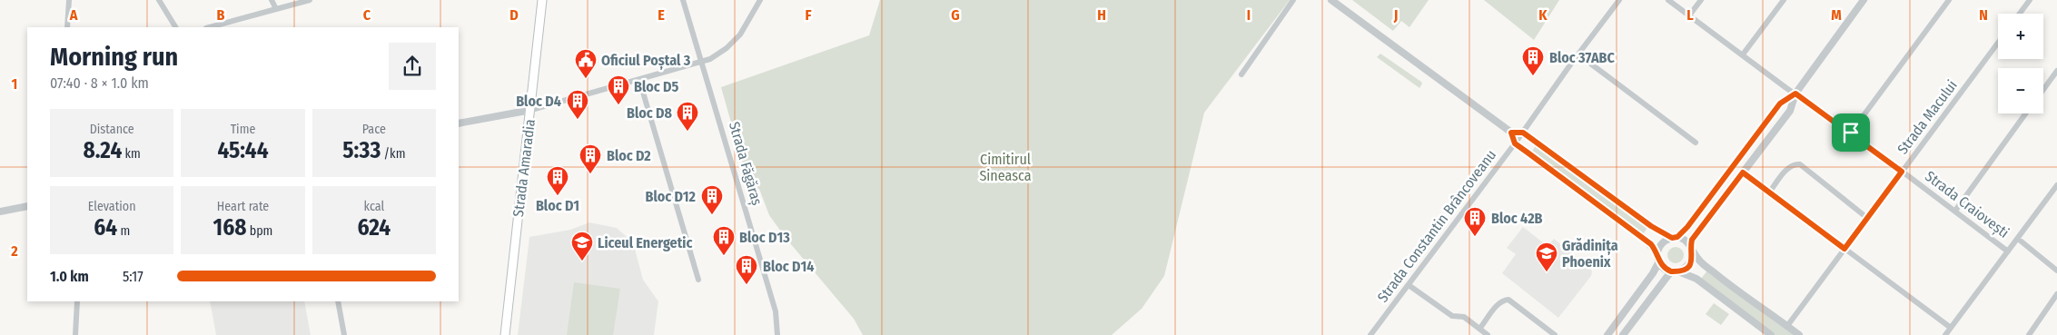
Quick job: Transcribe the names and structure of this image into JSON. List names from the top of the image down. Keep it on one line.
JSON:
{"streets":{"main road":["Strada Amaradia"],"street":["Strada Macului","Strada Făgăraș","Strada Craiovești","Strada Constantin Brâncoveanu"]},"crossings":[["Strada Macului","Strada Craiovești"]],"parks":["Cimitirul Sineasca"],"places":{"building":["Bloc 37ABC","Bloc D5","Bloc D4","Bloc D8","Bloc D2","Bloc D1","Bloc D12","Bloc 42B","Bloc D13","Bloc D14"],"public building":["Oficiul Poștal 3"],"school or university":["Liceul Energetic","Grădinița Phoenix"]},"page":{"map_buttons":["+","−"],"heading":["Morning run","07:40 · 8 × 1.0 km"],"stats":[["Distance","8.24 km"],["Time","45:44"],["Pace","5:33 /km"],["Elevation","64 m"],["Heart rate","168 bpm"],["kcal","624"]],"list":[{"name":"1.0 km","note":"5:17"}]},"grid":{"columns":["A","B","C","D","E","F","G","H","I","J","K","L","M","N"],"rows":["1","2"]}}
